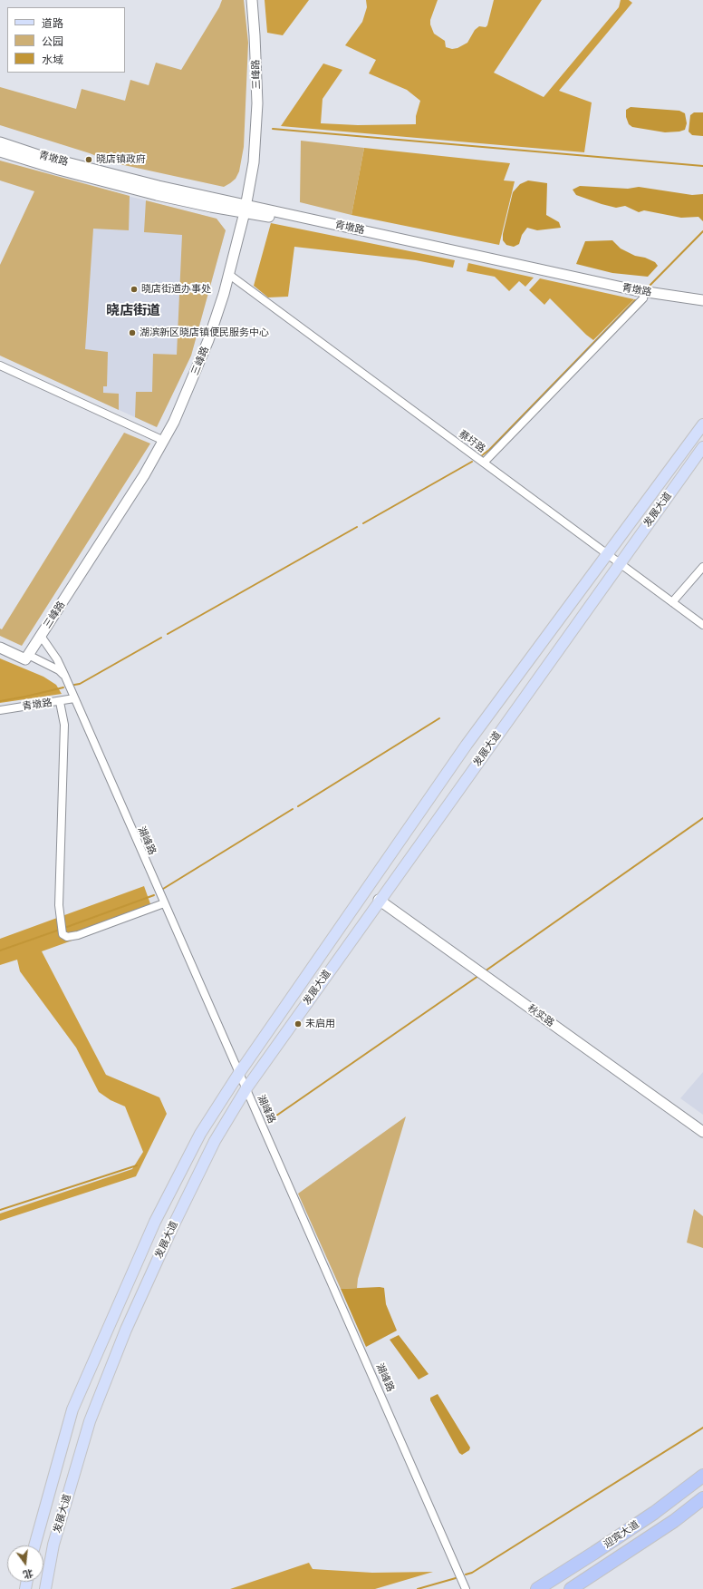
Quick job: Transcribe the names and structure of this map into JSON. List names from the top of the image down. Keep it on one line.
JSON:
{"streets":{"highway":["迎宾大道"],"main road":["三峰路","青墩路","发展大道","秋实路"],"street":["蔡圩路","湖峰路"]},"crossings":[["三峰路","青墩路"],["三峰路","蔡圩路"],["三峰路","湖峰路"],["青墩路","湖峰路"],["蔡圩路","发展大道"],["发展大道","湖峰路"],["发展大道","秋实路"]],"districts":["晓店街道"],"places":["晓店镇政府","晓店街道办事处","湖滨新区晓店镇便民服务中心","未启用"],"legend":["道路","公园","水域"],"north":"bottom"}
